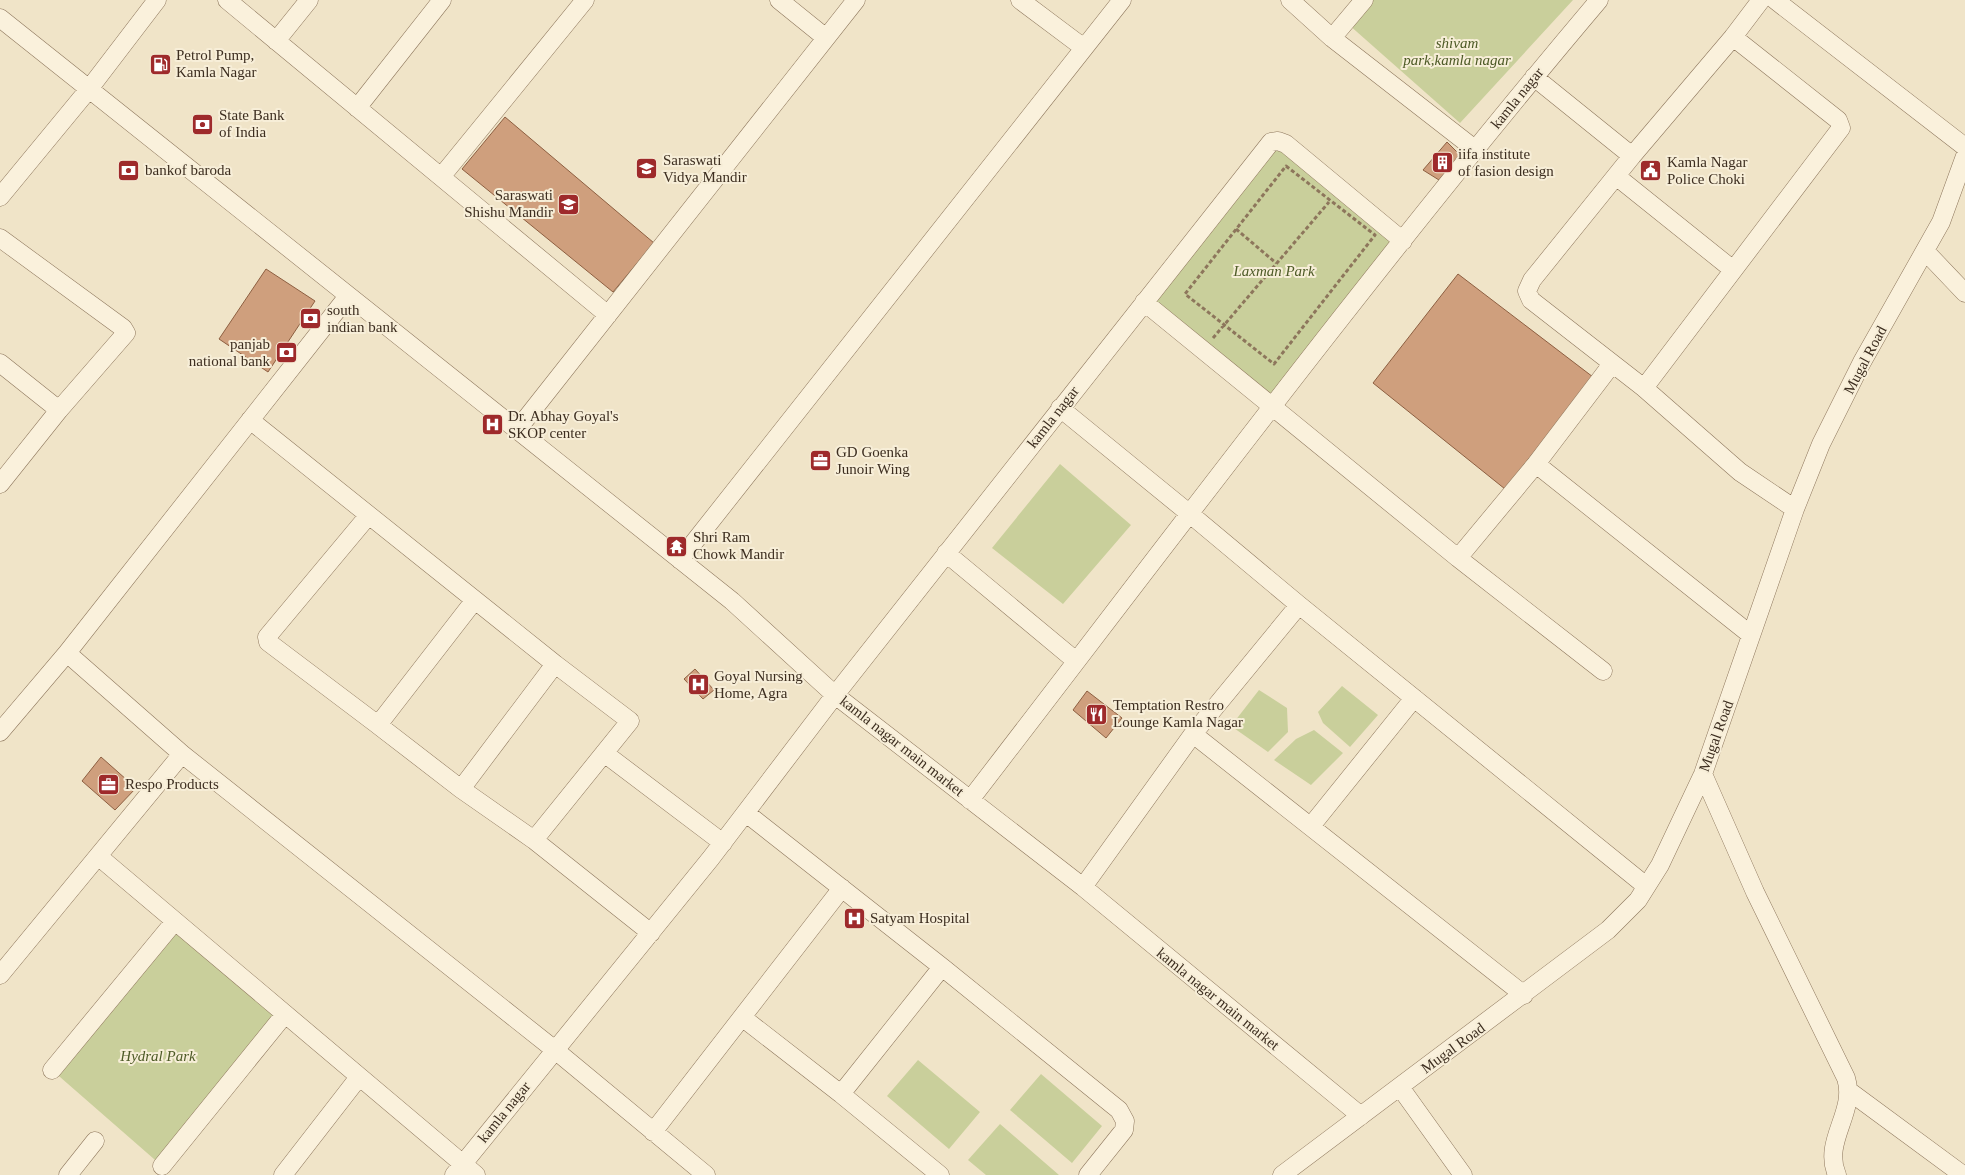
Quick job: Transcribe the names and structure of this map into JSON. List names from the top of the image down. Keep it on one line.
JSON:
{"streets":{"street":["kamla nagar","Mugal Road","kamla nagar main market"]},"crossings":[["kamla nagar","kamla nagar main market"],["Mugal Road","kamla nagar main market"]],"parks":["shivam park,kamla nagar","Laxman Park","Hydral Park"],"places":{"fuel station":["Petrol Pump, Kamla Nagar"],"bank":["State Bank of India","bankof baroda","south indian bank","panjab national bank"],"building":["iifa institute of fasion design"],"school or university":["Saraswati Vidya Mandir","Saraswati Shishu Mandir"],"public building":["Kamla Nagar Police Choki"],"hospital":["Dr. Abhay Goyal's SKOP center","Goyal Nursing Home, Agra","Satyam Hospital"],"office":["GD Goenka Junoir Wing","Respo Products"],"temple":["Shri Ram Chowk Mandir"],"restaurant":["Temptation Restro Lounge Kamla Nagar"]}}
